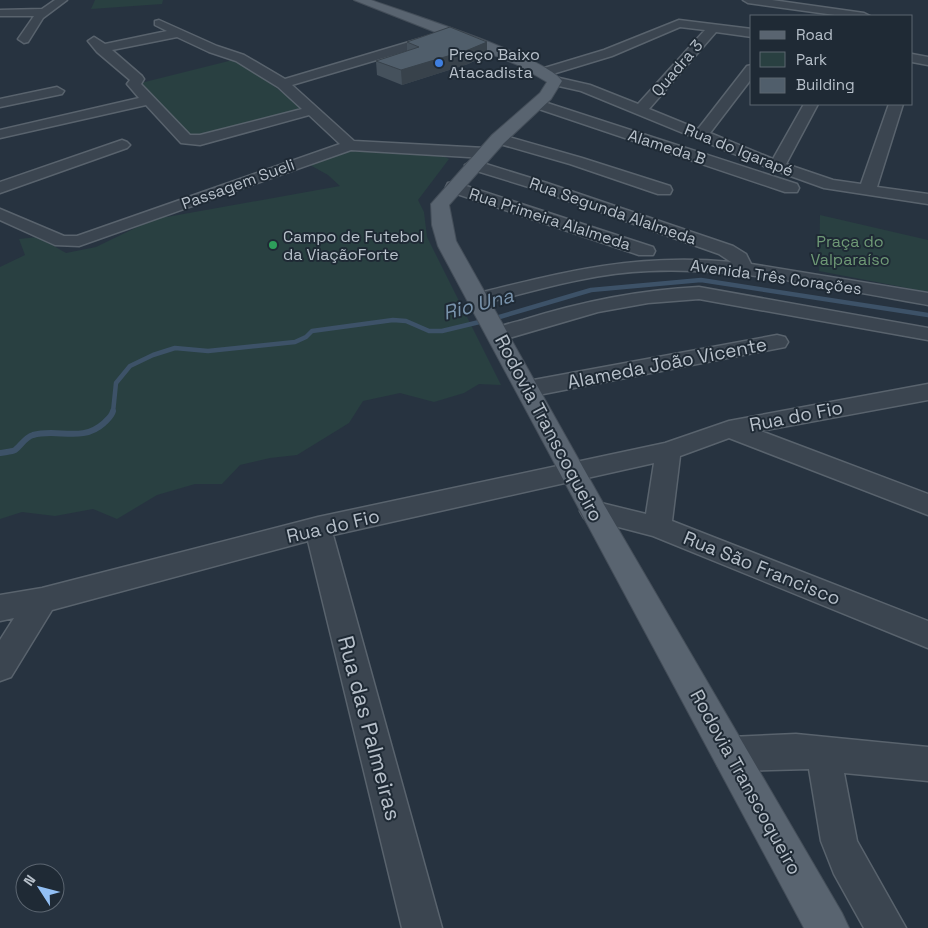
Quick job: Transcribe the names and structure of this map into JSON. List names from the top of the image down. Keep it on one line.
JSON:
{"streets":{"main road":["Rodovia Transcoqueiro"],"street":["Quadra 3","Alameda B","Rua do Igarapé","Passagem Sueli","Rua Segunda Alalmeda","Rua Primeira Alalmeda","Avenida Três Corações","Alameda João Vicente","Rua do Fio","Rua São Francisco","Rua das Palmeiras"]},"crossings":[["Quadra 3","Rua do Igarapé"],["Alameda B","Rodovia Transcoqueiro"],["Rua do Igarapé","Rodovia Transcoqueiro"],["Passagem Sueli","Rua Segunda Alalmeda"],["Passagem Sueli","Rodovia Transcoqueiro"],["Rua Segunda Alalmeda","Avenida Três Corações"],["Rua Segunda Alalmeda","Rodovia Transcoqueiro"],["Rua Primeira Alalmeda","Rodovia Transcoqueiro"],["Avenida Três Corações","Rodovia Transcoqueiro"],["Alameda João Vicente","Rodovia Transcoqueiro"],["Rua do Fio","Rodovia Transcoqueiro"],["Rua do Fio","Rua das Palmeiras"],["Rodovia Transcoqueiro","Rua São Francisco"]],"water":["Rio Una"],"parks":["Praça do Valparaíso"],"places":["Preço Baixo Atacadista","Campo de Futebol da ViaçãoForte"],"legend":["Road","Park","Building"],"north":"top left"}
